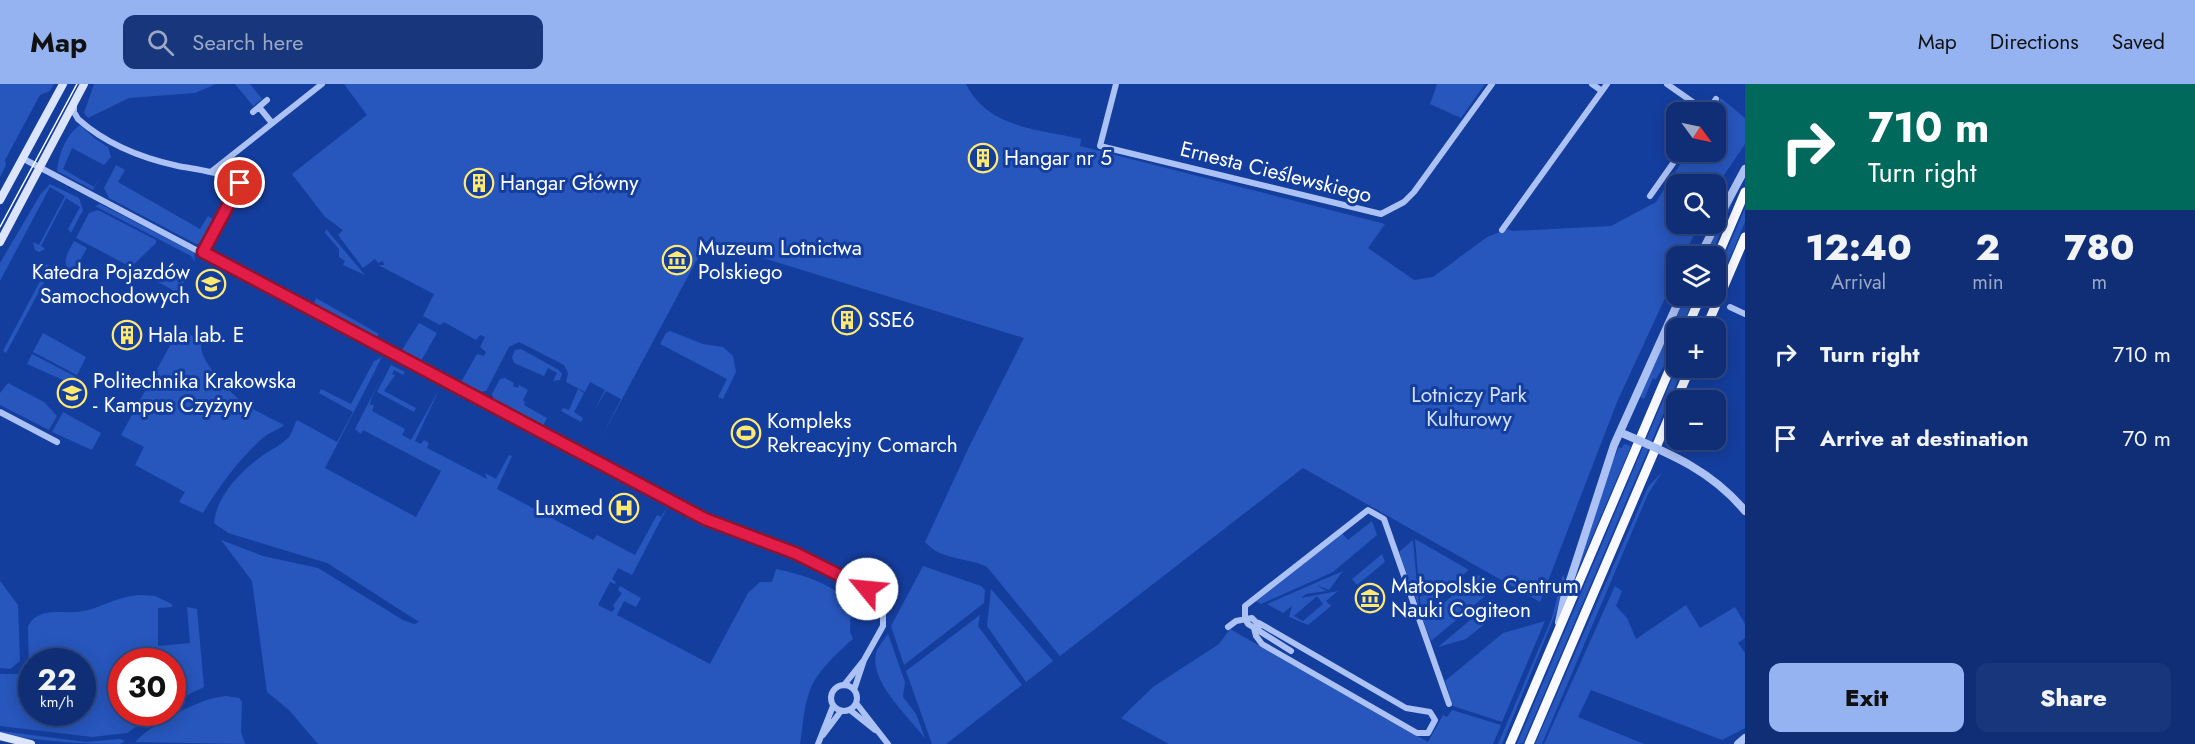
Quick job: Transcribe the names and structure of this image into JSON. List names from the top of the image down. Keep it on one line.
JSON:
{"streets":{"street":["Ernesta Cieślewskiego"]},"parks":["Lotniczy Park Kulturowy"],"places":{"building":["Hangar nr 5","Hangar Główny","SSE6","Hala lab. E"],"museum":["Muzeum Lotnictwa Polskiego","Małopolskie Centrum Nauki Cogiteon"],"school or university":["Katedra Pojazdów Samochodowych","Politechnika Krakowska - Kampus Czyżyny"],"sports":["Kompleks Rekreacyjny Comarch"],"hospital":["Luxmed"]},"north":"bottom right","page":{"header":"Map","search":"Search here","nav":["Map","Directions","Saved"],"turn":["710 m","Turn right"],"map_buttons":["+","−"],"eta":["12:40","Arrival","2","min","780","m"],"list":[{"name":"Turn right","value":"710 m"},{"name":"Arrive at destination","value":"70 m"}],"speed":"22 km/h","limit":"30","buttons":["Exit","Share"]}}
